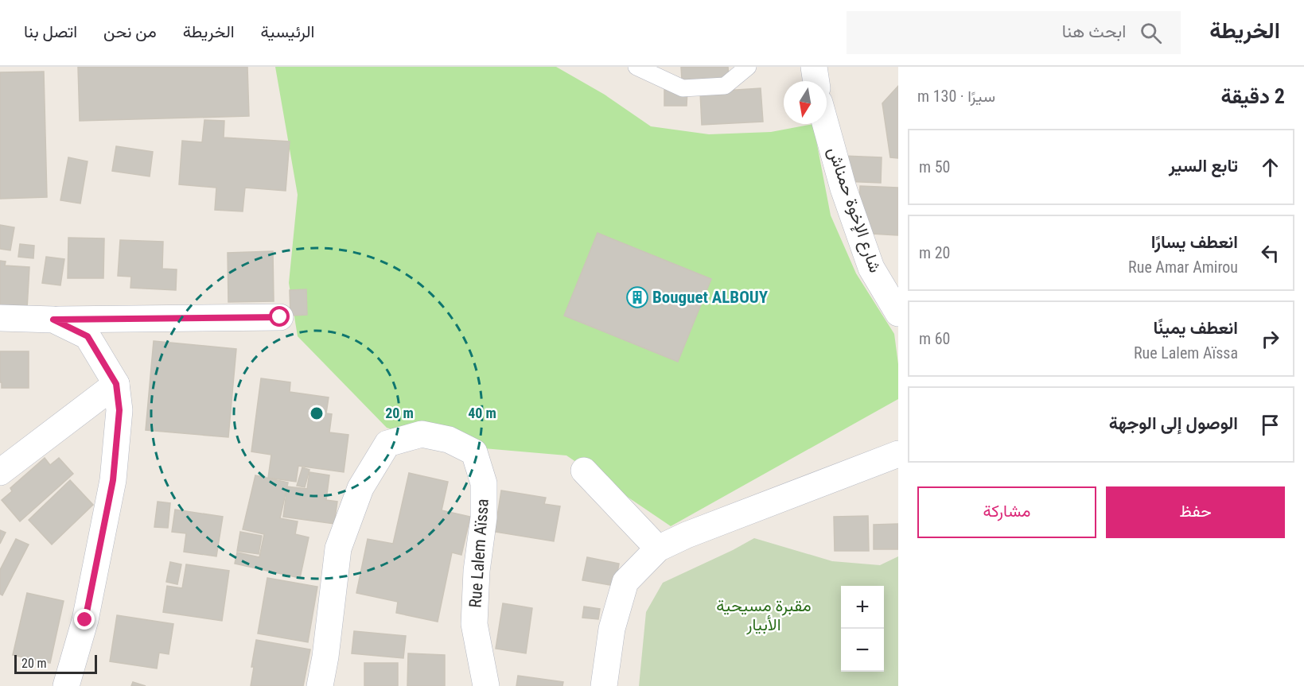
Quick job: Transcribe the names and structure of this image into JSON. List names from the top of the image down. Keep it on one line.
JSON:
{"streets":{"street":["شارع الإخوة حمناش","Rue Lalem Aïssa"]},"parks":["مقبرة مسيحية الأبيار"],"places":{"building":["Bouguet ALBOUY"]},"scale_bar":"20 m","north":"bottom","page":{"header":"الخريطة","search":"ابحث هنا","nav":["الرئيسية","الخريطة","من نحن","اتصل بنا"],"heading":["2 دقيقة","سيرًا · 130 m"],"list":[["تابع السير","50 m"],["انعطف يسارًا","Rue Amar Amirou","20 m"],["انعطف يمينًا","Rue Lalem Aïssa","60 m"],"الوصول إلى الوجهة"],"buttons":["حفظ","مشاركة"],"map_buttons":["+","−"],"scale":"20 m"},"rings":["20 m","40 m"]}
